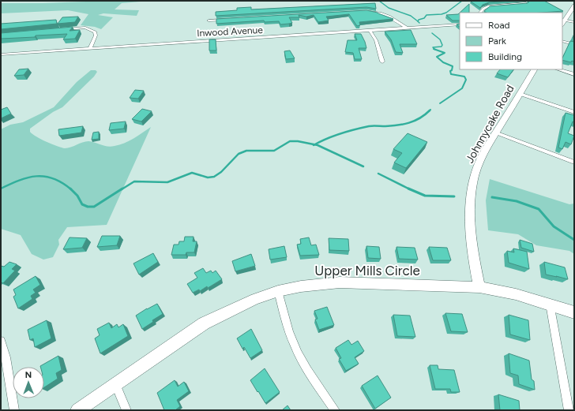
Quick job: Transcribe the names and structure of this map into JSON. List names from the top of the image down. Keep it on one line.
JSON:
{"streets":{"street":["Inwood Avenue","Johnnycake Road","Upper Mills Circle"]},"crossings":[["Johnnycake Road","Upper Mills Circle"]],"legend":["Road","Park","Building"],"north":"top"}
